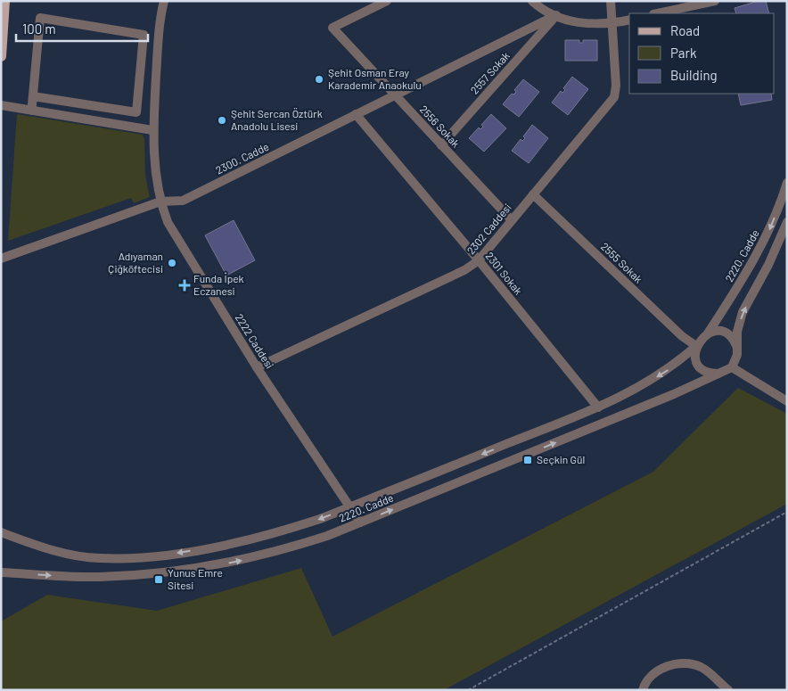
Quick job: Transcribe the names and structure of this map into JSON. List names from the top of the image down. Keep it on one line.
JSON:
{"streets":{"street":["2557 Sokak","2556 Sokak","2300. Cadde","2302 Caddesi","2220. Cadde","2555 Sokak","2301 Sokak","2222 Caddesi"]},"crossings":[["2557 Sokak","2556 Sokak"],["2557 Sokak","2300. Cadde"],["2556 Sokak","2300. Cadde"],["2556 Sokak","2302 Caddesi"],["2300. Cadde","2301 Sokak"],["2300. Cadde","2222 Caddesi"],["2302 Caddesi","2555 Sokak"],["2302 Caddesi","2301 Sokak"],["2302 Caddesi","2222 Caddesi"],["2220. Cadde","2555 Sokak"],["2220. Cadde","2301 Sokak"],["2220. Cadde","2222 Caddesi"]],"places":{"other":["Şehit Osman Eray Karademir Anaokulu","Şehit Sercan Öztürk Anadolu Lisesi","Adıyaman Çiğköftecisi"],"health":["Funda İpek Eczanesi"],"transit":["Seçkin Gül","Yunus Emre Sitesi"]},"legend":["Road","Park","Building"],"scale_bar":"100 m"}
